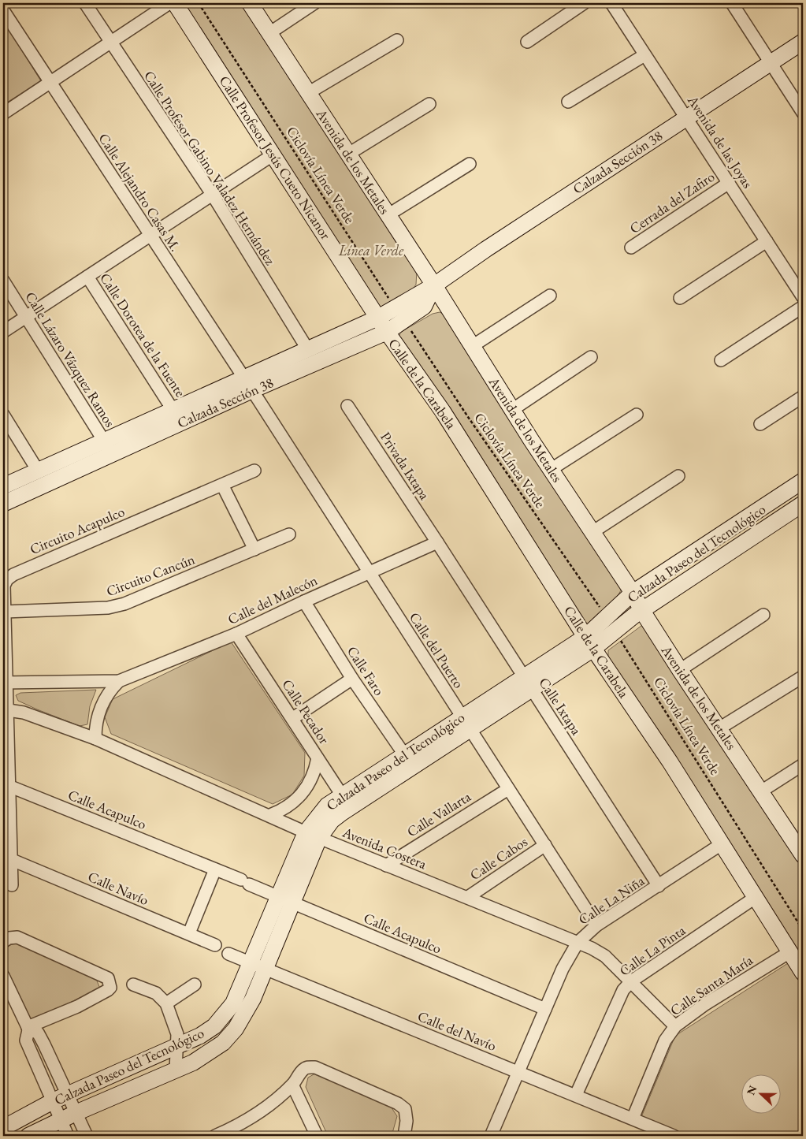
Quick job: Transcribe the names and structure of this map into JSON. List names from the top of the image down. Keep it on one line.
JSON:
{"streets":{"street":["Avenida de las Joyas","Calle Profesor Jesús Cueto Nicanor","Avenida de los Metales","Calzada Sección 38","Calle Profesor Gabino Valadez Hernández","Calle Alejandro Casas M.","Cerrada del Zafiro","Calle Dorotea de la Fuente","Calle Lázaro Vázquez Ramos","Calle de la Carabela","Privada Ixtapa","Circuito Acapulco","Calzada Paseo del Tecnológico","Circuito Cancún","Calle del Malecón","Calle del Puerto","Calle Faro","Calle Ixtapa","Calle Pecador","Calle Acapulco","Calle Vallarta","Avenida Costera","Calle Cabos","Calle Navío","Calle La Niña","Calle La Pinta","Calle Santa María","Calle del Navío"],"path":["Ciclovía Línea Verde"]},"crossings":[["Avenida de las Joyas","Calzada Sección 38"],["Avenida de las Joyas","Cerrada del Zafiro"],["Calle Profesor Jesús Cueto Nicanor","Calzada Sección 38"],["Calle Profesor Jesús Cueto Nicanor","Calle de la Carabela"],["Avenida de los Metales","Calzada Sección 38"],["Avenida de los Metales","Calzada Paseo del Tecnológico"],["Calzada Sección 38","Calle Profesor Gabino Valadez Hernández"],["Calzada Sección 38","Ciclovía Línea Verde"],["Calzada Sección 38","Calle Alejandro Casas M."],["Calzada Sección 38","Calle Dorotea de la Fuente"],["Calzada Sección 38","Calle Lázaro Vázquez Ramos"],["Calzada Sección 38","Calle de la Carabela"],["Calzada Sección 38","Calle del Puerto"],["Ciclovía Línea Verde","Calzada Paseo del Tecnológico"],["Calle Alejandro Casas M.","Calle del Puerto"],["Calle de la Carabela","Calzada Paseo del Tecnológico"],["Calle de la Carabela","Calle La Niña"],["Calle de la Carabela","Calle La Pinta"],["Calle de la Carabela","Calle Santa María"],["Privada Ixtapa","Calle del Malecón"],["Privada Ixtapa","Calle Ixtapa"],["Circuito Acapulco","Circuito Cancún"],["Circuito Acapulco","Calle Acapulco"],["Circuito Acapulco","Avenida Costera"],["Circuito Acapulco","Calle Navío"],["Calzada Paseo del Tecnológico","Calle del Puerto"],["Calzada Paseo del Tecnológico","Calle Faro"],["Calzada Paseo del Tecnológico","Calle Ixtapa"],["Calzada Paseo del Tecnológico","Calle Pecador"],["Calzada Paseo del Tecnológico","Calle Acapulco"],["Calzada Paseo del Tecnológico","Avenida Costera"],["Calzada Paseo del Tecnológico","Calle del Navío"],["Calle del Malecón","Calle del Puerto"],["Calle del Malecón","Calle Faro"],["Calle del Malecón","Calle Ixtapa"],["Calle del Malecón","Calle Pecador"],["Calle del Puerto","Calle Vallarta"],["Calle del Puerto","Calle Cabos"],["Calle del Puerto","Calle La Niña"],["Calle Ixtapa","Calle La Niña"],["Calle Acapulco","Calle La Niña"],["Calle Vallarta","Avenida Costera"],["Avenida Costera","Calle Cabos"],["Avenida Costera","Calle La Niña"],["Calle La Niña","Calle del Navío"],["Calle La Pinta","Calle del Navío"],["Calle Santa María","Calle del Navío"]],"parks":["Línea Verde"],"north":"left"}
